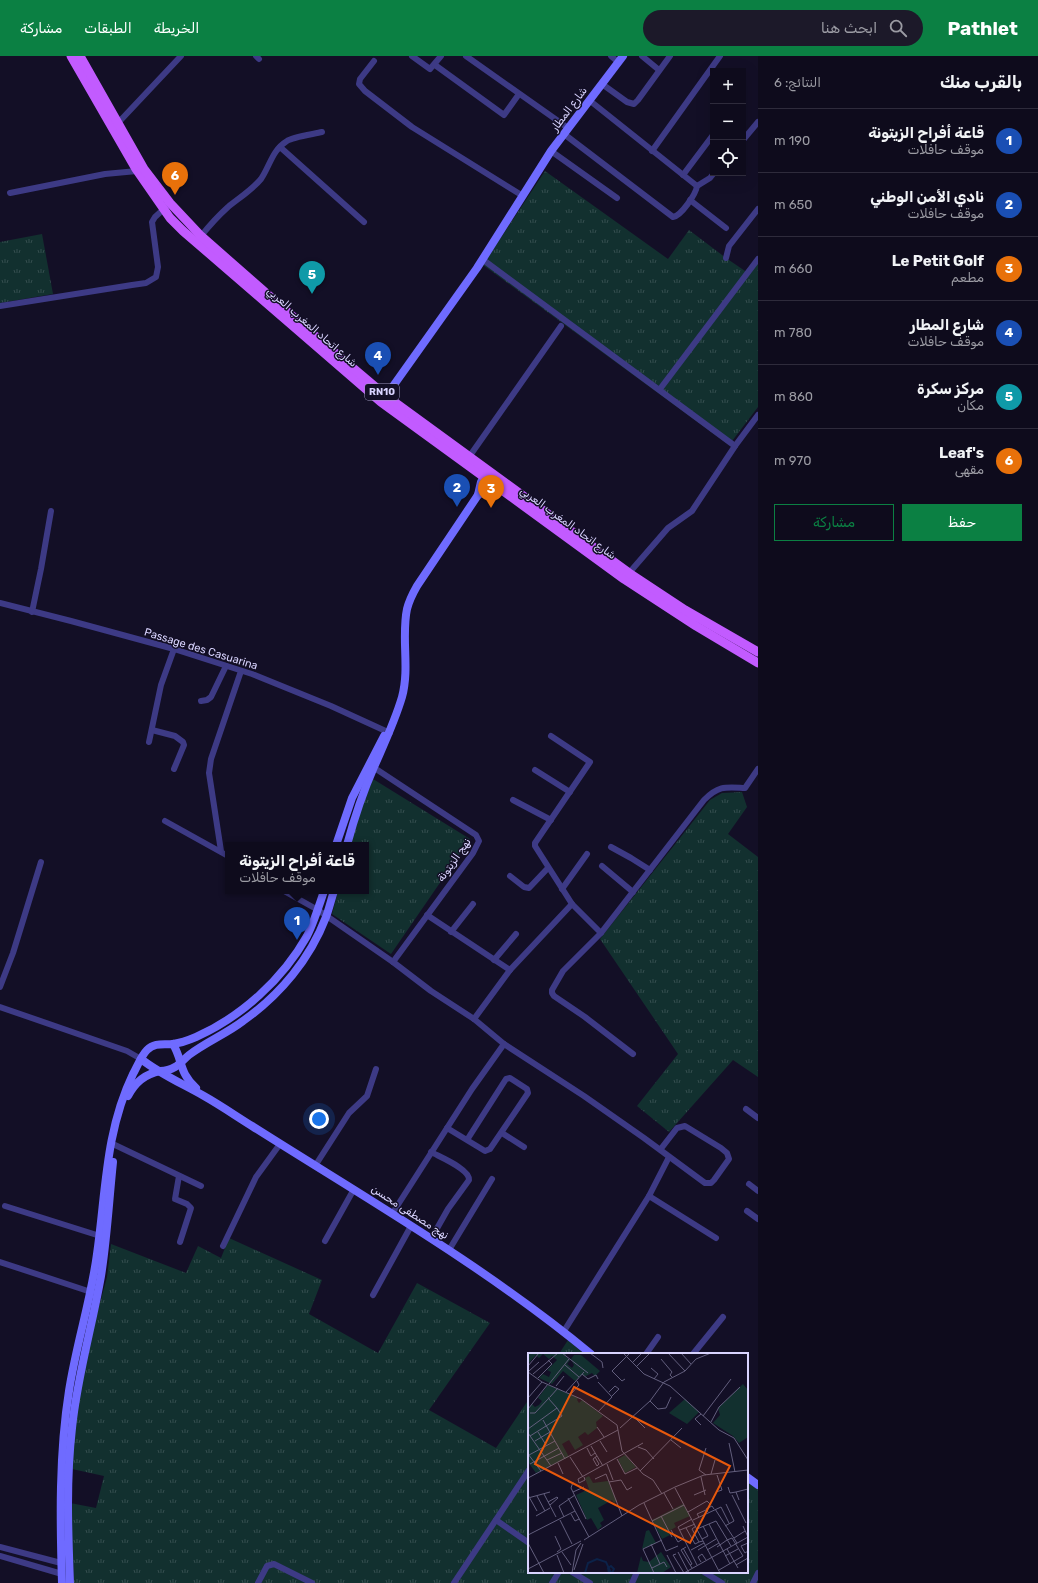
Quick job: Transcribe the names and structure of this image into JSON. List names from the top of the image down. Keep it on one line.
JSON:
{"streets":{"main road":["شارع المطار","شارع اتحاد المغرب العربي","RN10","نهج مصطفى محسن"],"street":["Passage des Casuarina","نهج الزيتونة"]},"crossings":[["شارع المطار","شارع اتحاد المغرب العربي"]],"page":{"header":"Pathlet","search":"ابحث هنا","nav":["الخريطة","الطبقات","مشاركة"],"heading":["بالقرب منك","النتائج: 6"],"map_buttons":["+","−"],"list":[{"mark":"1","name":"قاعة أفراح الزيتونة","note":"موقف حافلات","value":"190 m"},{"mark":"2","name":"نادي الأمن الوطني","note":"موقف حافلات","value":"650 m"},{"mark":"3","name":"Le Petit Golf","note":"مطعم","value":"660 m"},{"mark":"4","name":"شارع المطار","note":"موقف حافلات","value":"780 m"},{"mark":"5","name":"مركز سكرة","note":"مكان","value":"860 m"},{"mark":"6","name":"Leaf's","note":"مقهى","value":"970 m"}],"pins":["6","5","4","2","3","1"],"buttons":["حفظ","مشاركة"],"popup":["قاعة أفراح الزيتونة","موقف حافلات"]}}
